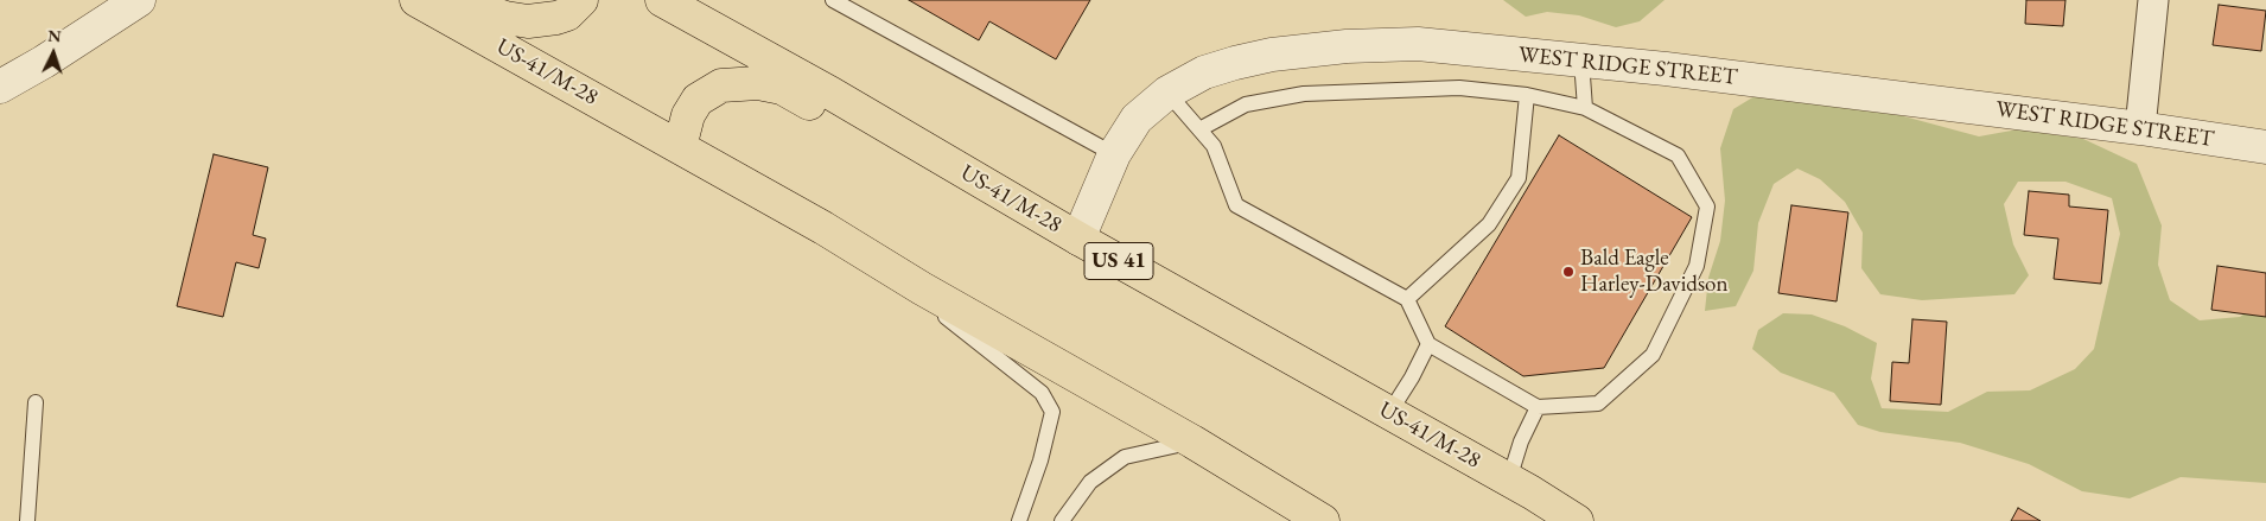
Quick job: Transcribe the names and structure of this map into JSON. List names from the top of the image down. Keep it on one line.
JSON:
{"streets":{"highway":["US-41/M-28","US 41"],"street":["WEST RIDGE STREET"]},"crossings":[["WEST RIDGE STREET","US-41/M-28"]],"places":["Bald Eagle Harley-Davidson"],"north":"top"}
